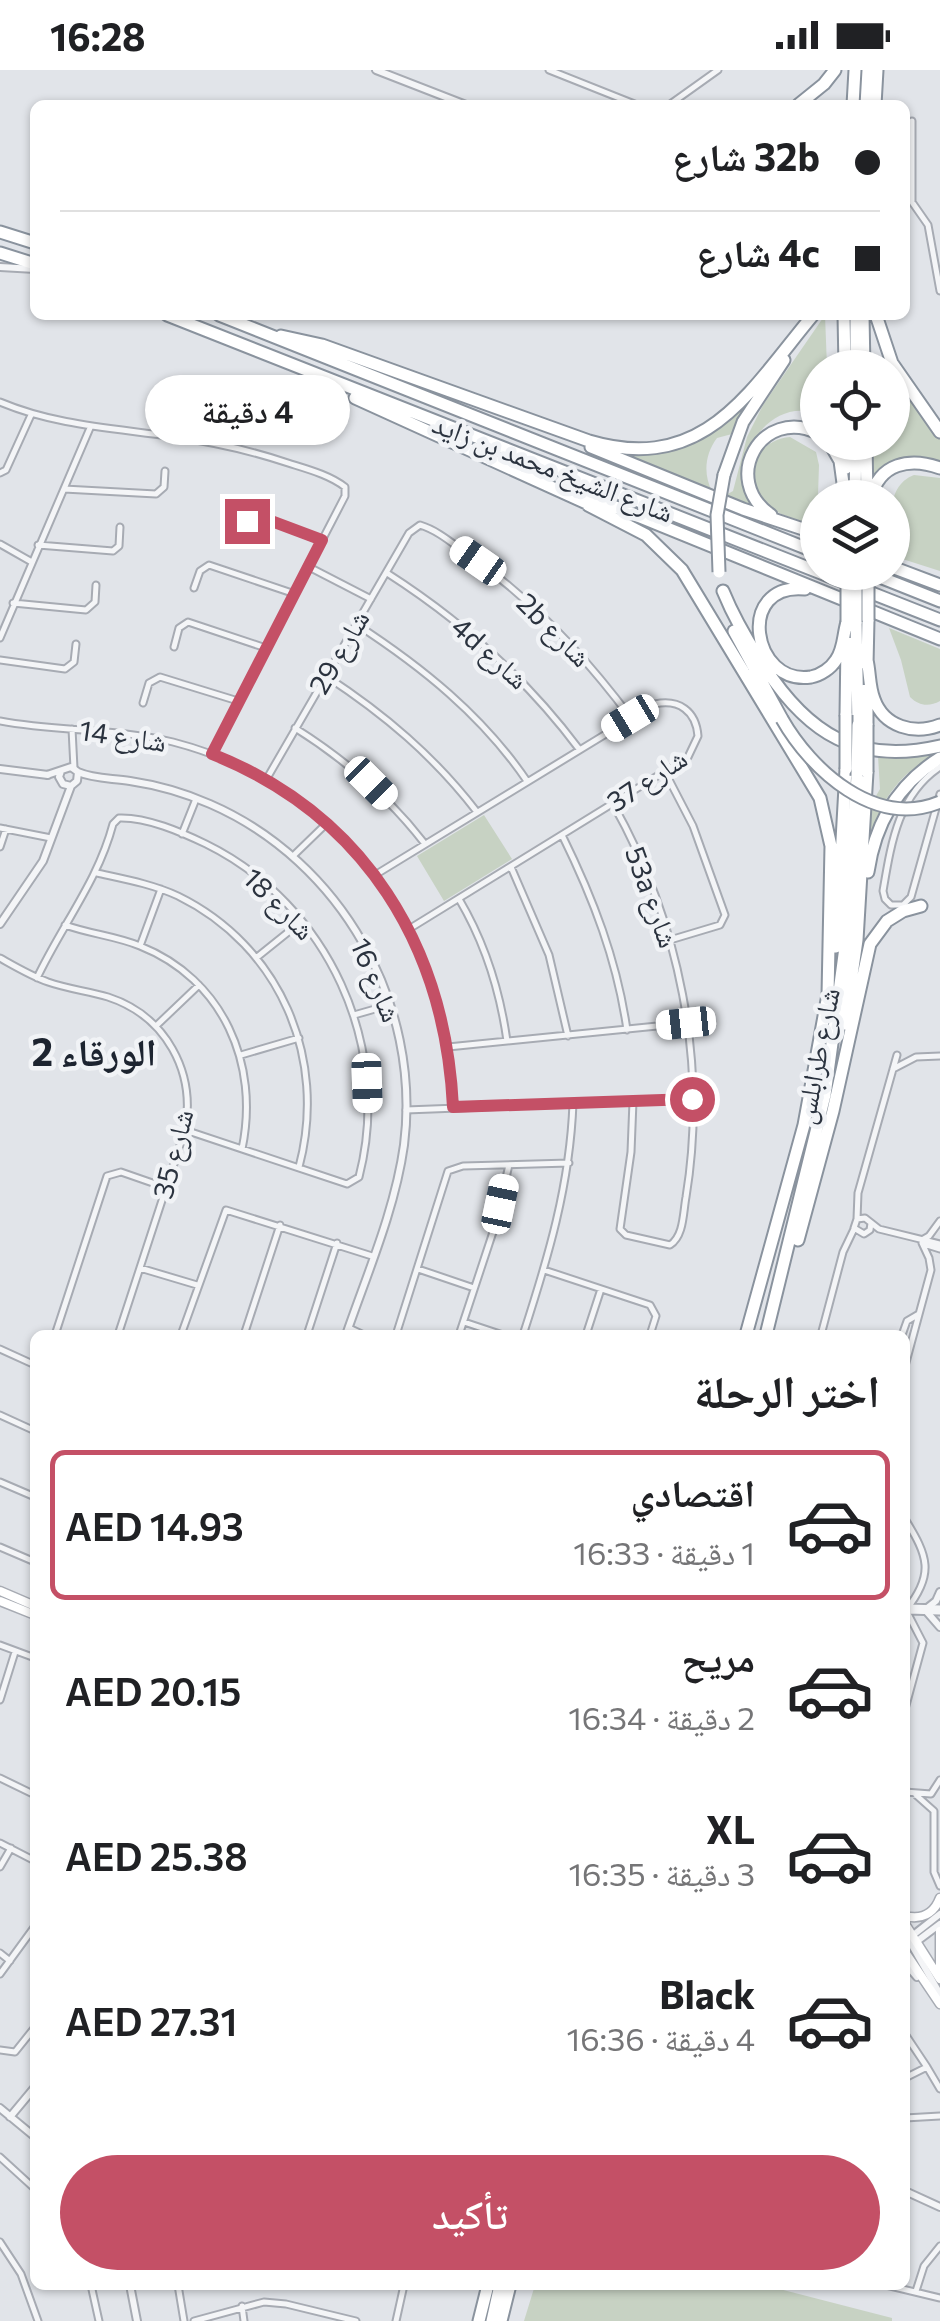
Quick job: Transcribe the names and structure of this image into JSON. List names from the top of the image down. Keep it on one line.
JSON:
{"streets":{"highway":["شارع الشيخ محمد بن زايد","شارع طرابلس"],"street":["2b شارع","شارع 29","4d شارع","شارع 14","شارع 37","53a شارع","شارع 18","شارع 16","شارع 35"]},"crossings":[["2b شارع","شارع 29"],["2b شارع","شارع 37"],["شارع 29","4d شارع"],["شارع 29","شارع 14"],["4d شارع","شارع 37"],["شارع 14","شارع 37"],["شارع 37","53a شارع"]],"districts":["الورقاء 2"],"page":{"status":"16:28","banner":["32b شارع","4c شارع"],"bubble":"4 دقيقة","heading":"اختر الرحلة","list":[{"name":"اقتصادي","note":"1 دقيقة · 16:33","value":"AED 14.93"},{"name":"مريح","note":"2 دقيقة · 16:34","value":"AED 20.15"},{"name":"XL","note":"3 دقيقة · 16:35","value":"AED 25.38"},{"name":"Black","note":"4 دقيقة · 16:36","value":"AED 27.31"}],"buttons":"تأكيد"}}
